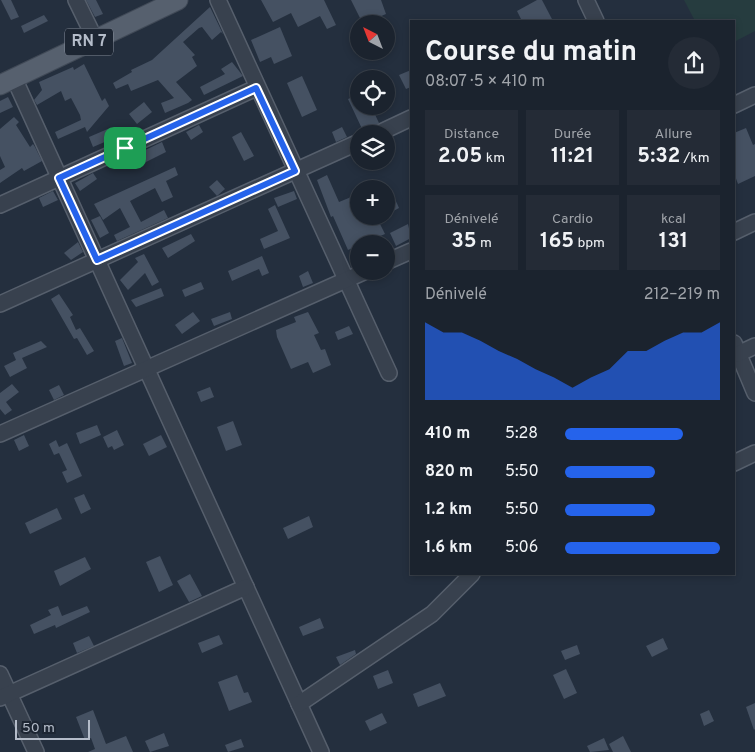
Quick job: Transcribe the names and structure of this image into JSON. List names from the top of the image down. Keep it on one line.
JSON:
{"streets":{"main road":["RN 7"]},"scale_bar":"50 m","north":"top left","page":{"map_buttons":["+","−"],"heading":["Course du matin","08:07 · 5 × 410 m"],"stats":[["Distance","2.05 km"],["Durée","11:21"],["Allure","5:32 /km"],["Dénivelé","35 m"],["Cardio","165 bpm"],["kcal","131"]],"chart":["Dénivelé","212–219 m"],"list":[{"name":"410 m","note":"5:28"},{"name":"820 m","note":"5:50"},{"name":"1.2 km","note":"5:50"},{"name":"1.6 km","note":"5:06"}],"scale":"50 m"}}
